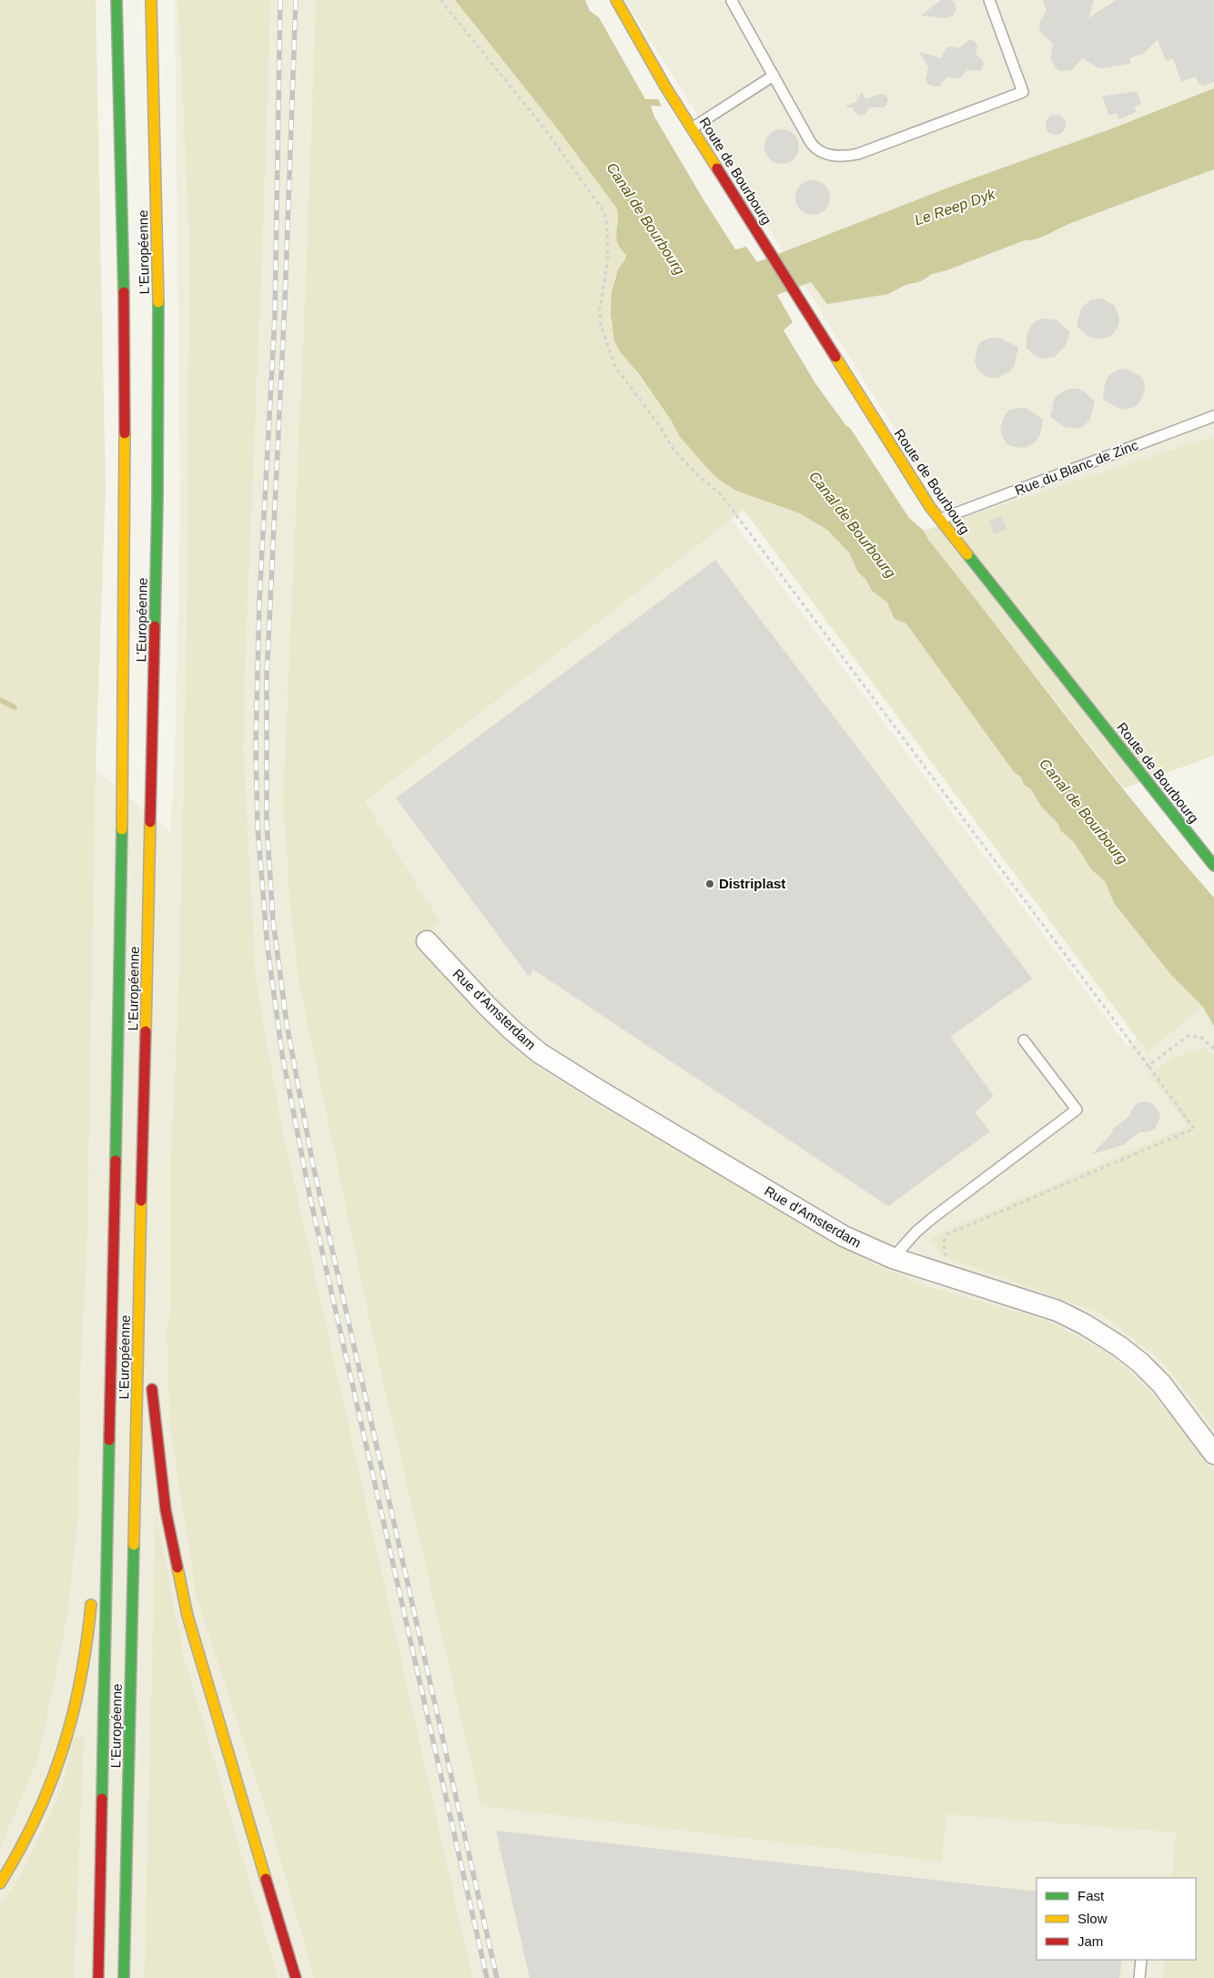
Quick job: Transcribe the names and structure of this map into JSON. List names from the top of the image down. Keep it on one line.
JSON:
{"streets":{"main road":["Route de Bourbourg","L'Européenne"],"street":["Rue d'Amsterdam"],"lane":["Rue du Blanc de Zinc"]},"crossings":[["Route de Bourbourg","Rue du Blanc de Zinc"]],"water":["Le Reep Dyk","Canal de Bourbourg"],"places":["Distriplast"],"legend":["Fast","Slow","Jam"]}
